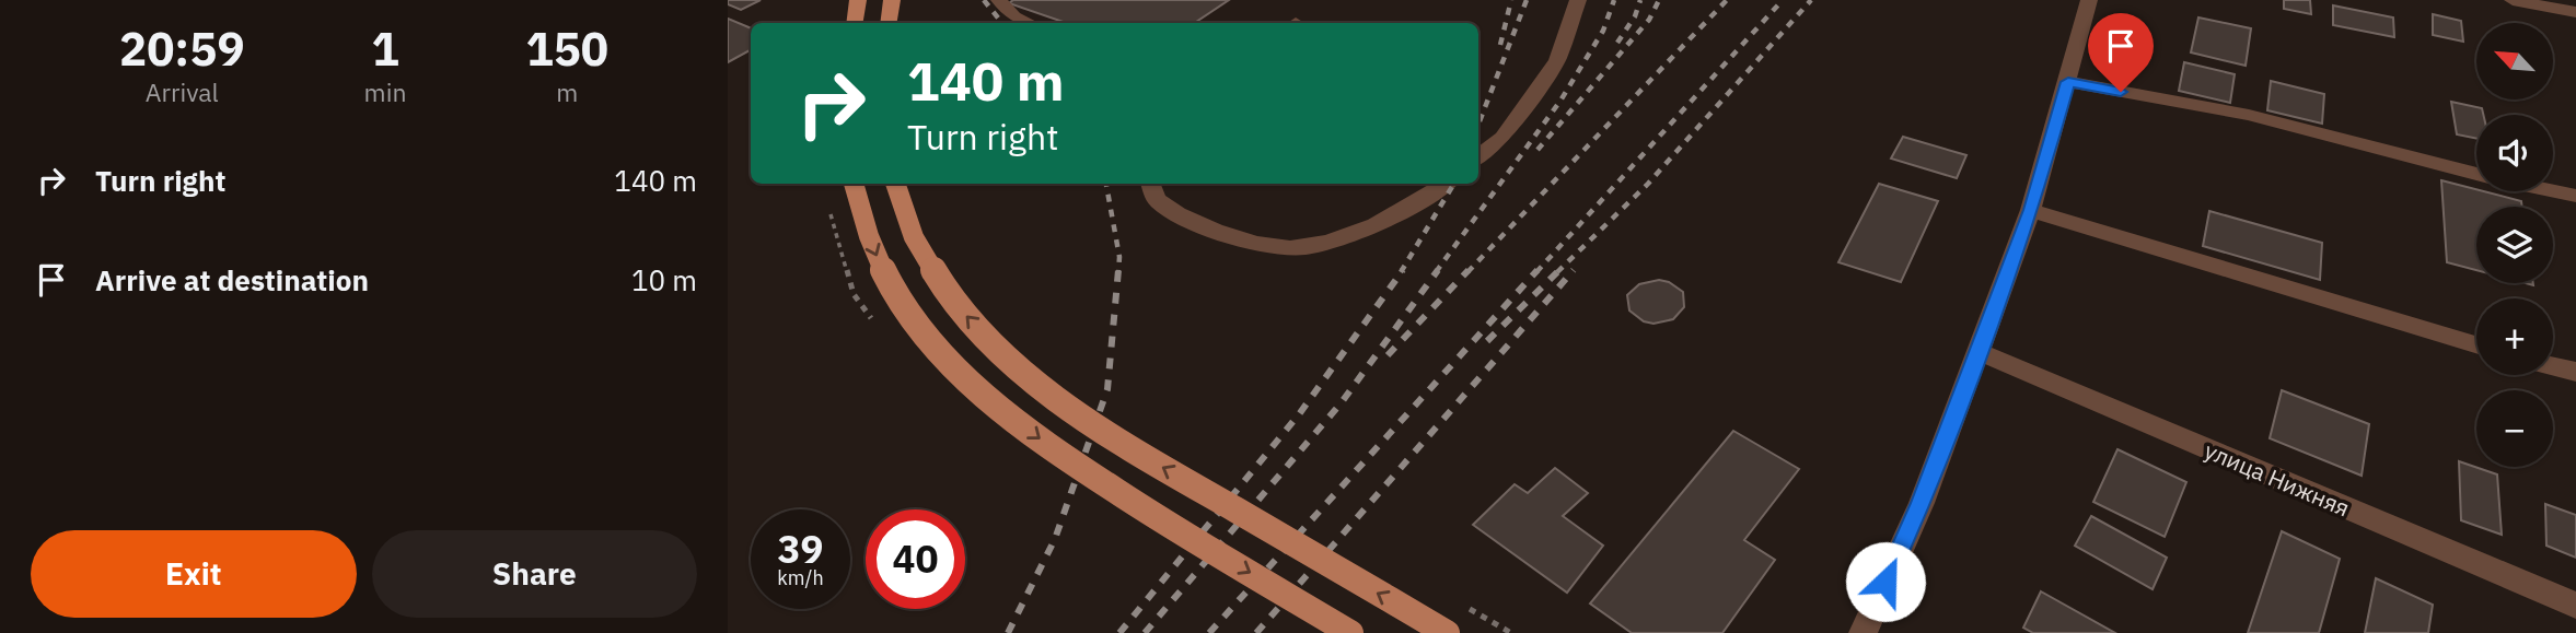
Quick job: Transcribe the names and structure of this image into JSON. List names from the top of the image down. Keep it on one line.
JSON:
{"streets":{"street":["улица Нижняя"]},"north":"top left","page":{"eta":["20:59","Arrival","1","min","150","m"],"map_buttons":["+","−"],"turn":["140 m","Turn right"],"list":[{"name":"Turn right","value":"140 m"},{"name":"Arrive at destination","value":"10 m"}],"speed":"39 km/h","limit":"40","buttons":["Exit","Share"]}}
